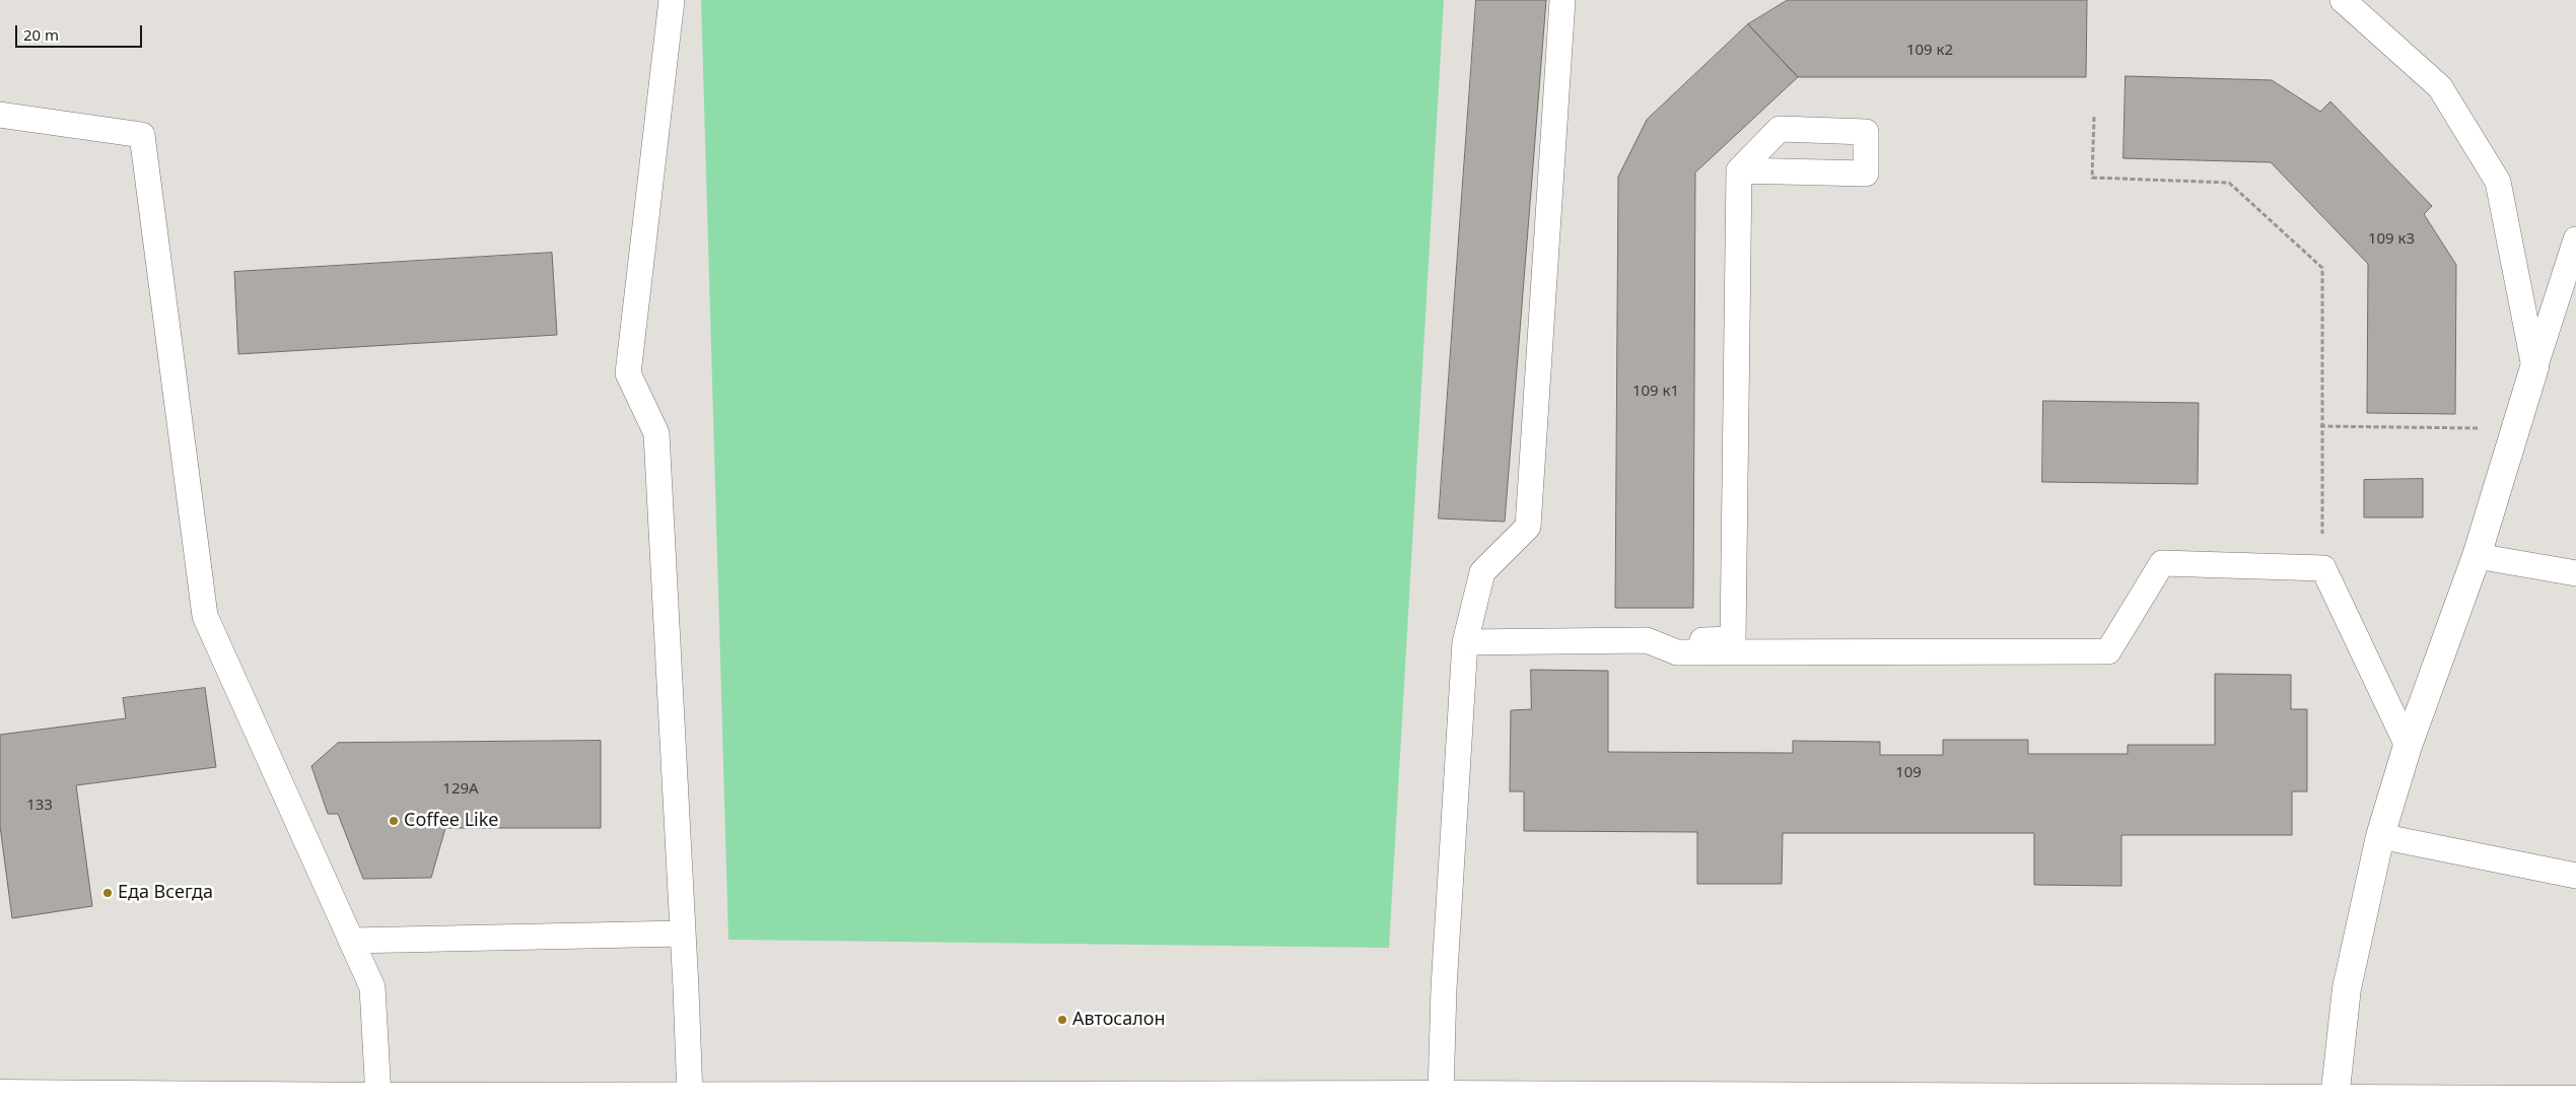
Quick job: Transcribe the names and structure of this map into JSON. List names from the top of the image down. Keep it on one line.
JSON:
{"places":["Coffee Like","Еда Всегда","Автосалон"],"house_numbers":["109 к2","109 к3","109 к1","109","129А","133"],"scale_bar":"20 m"}
